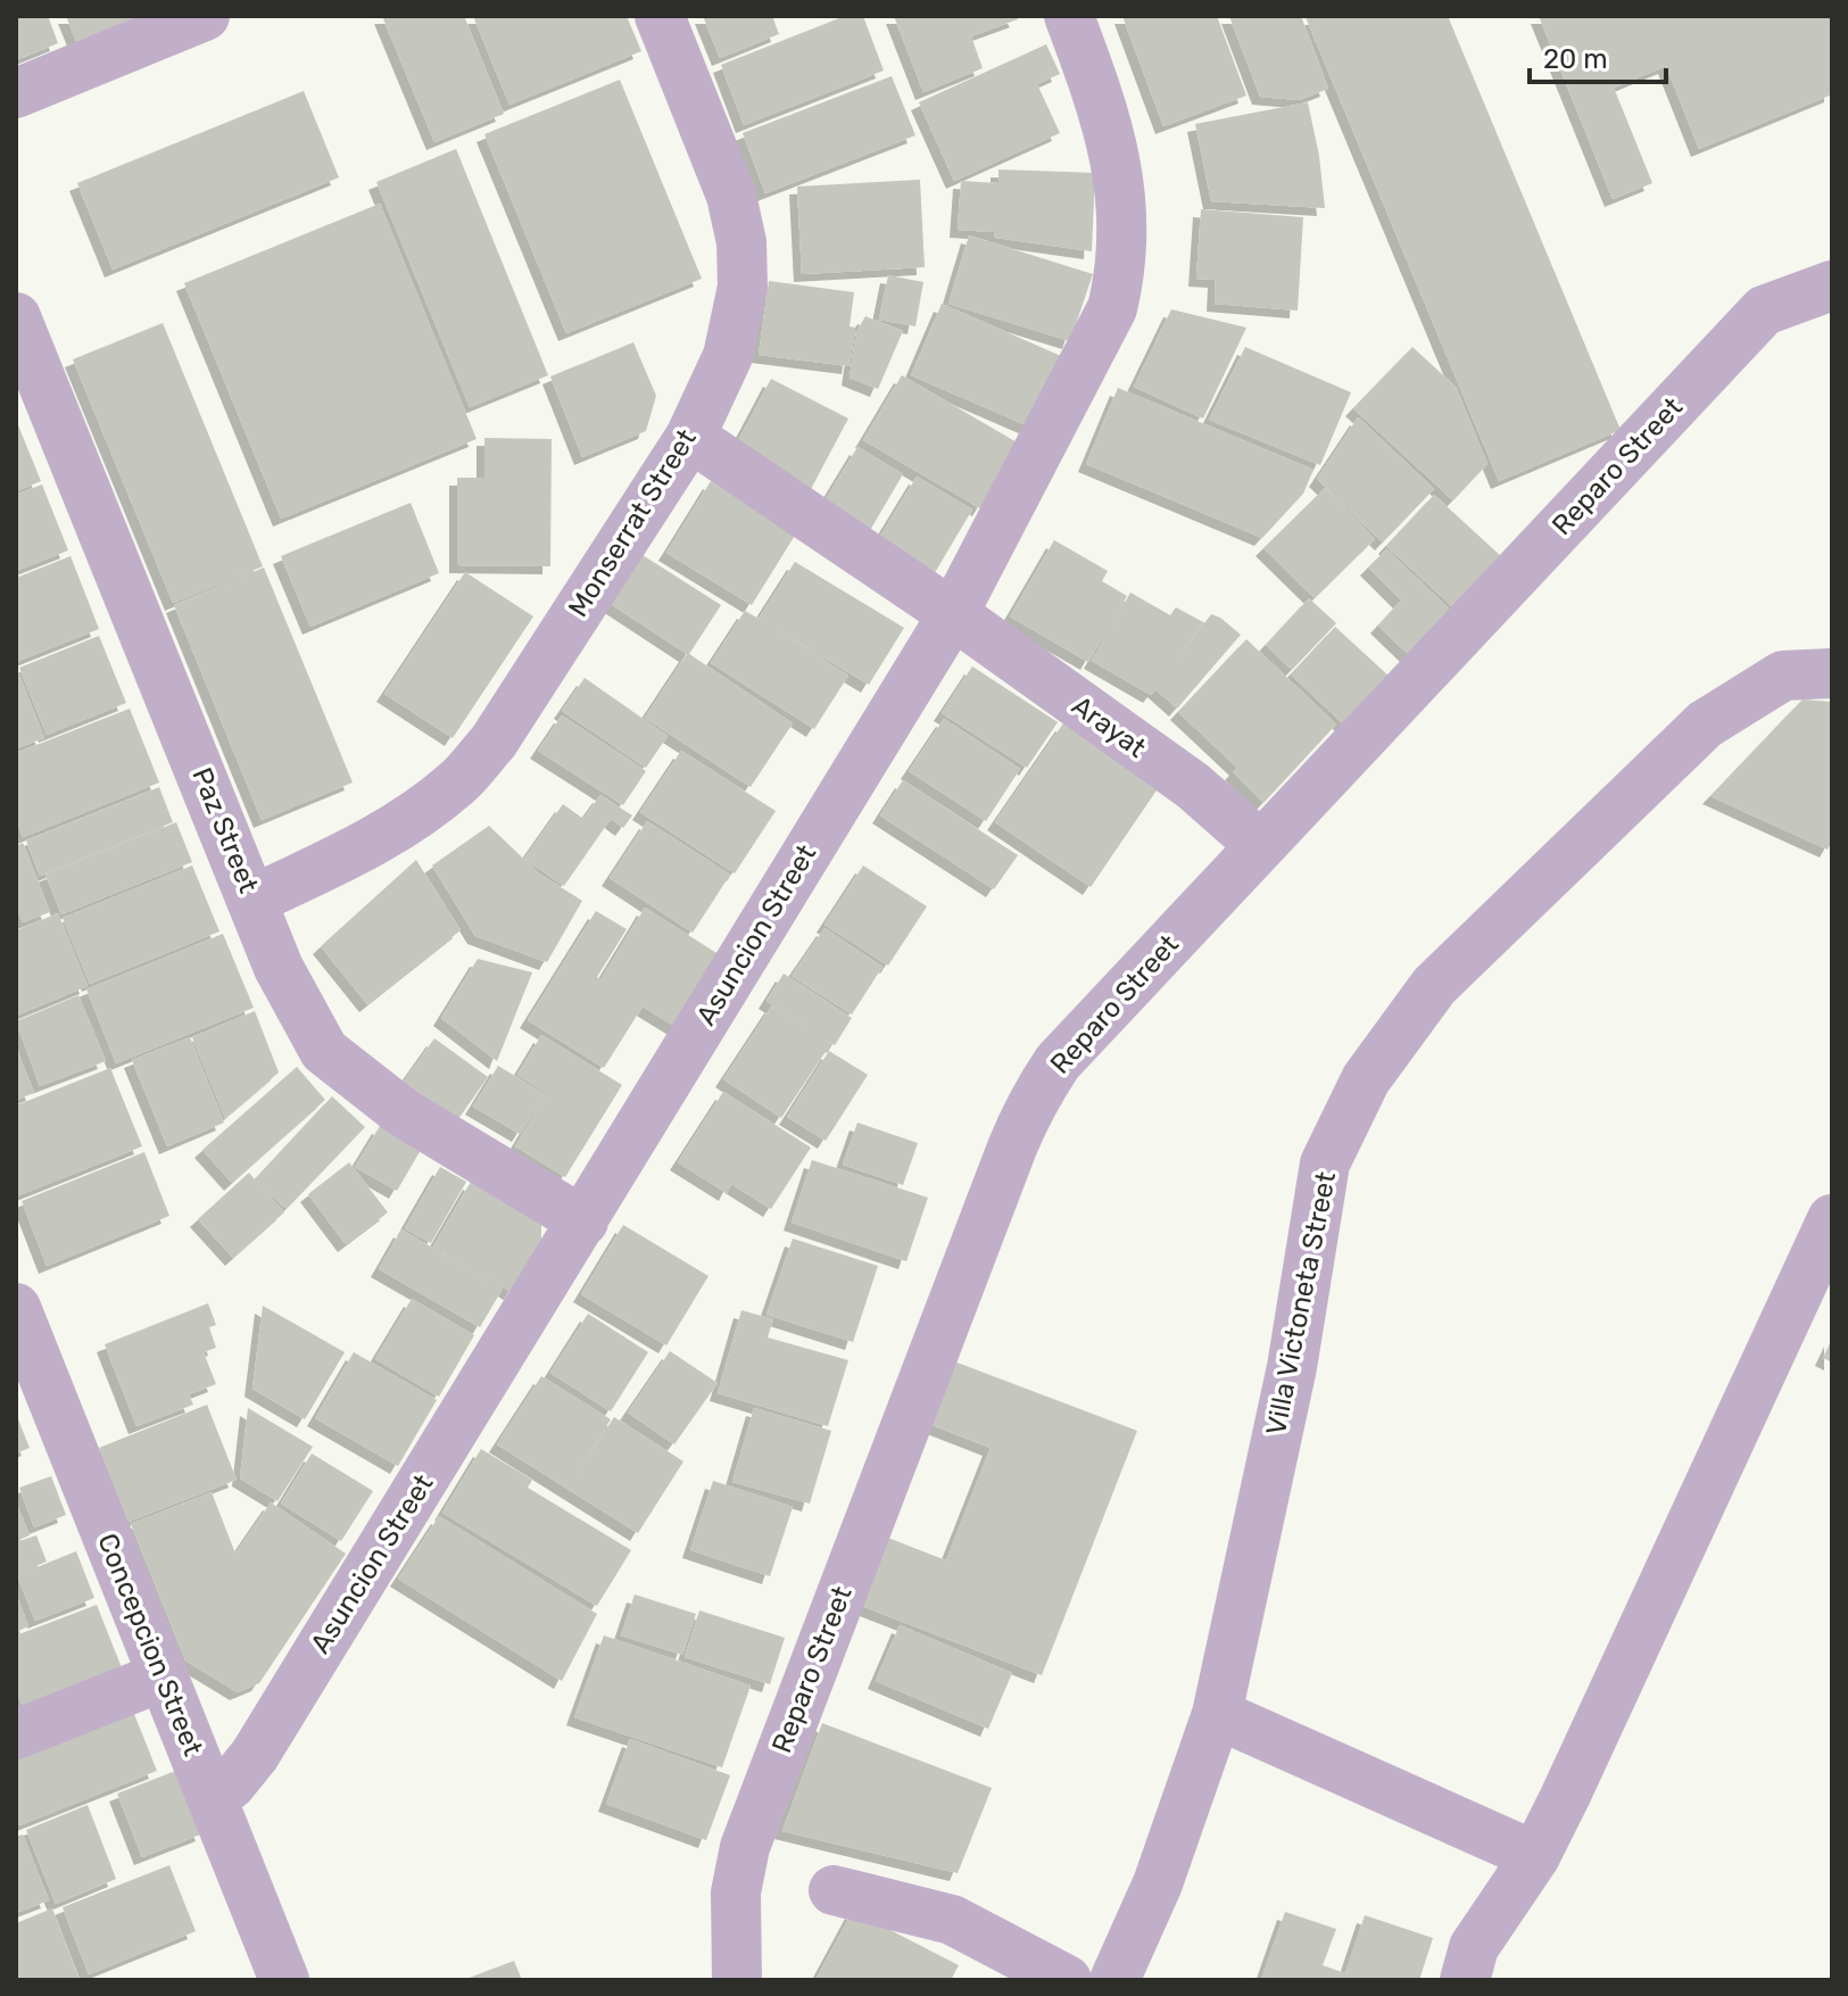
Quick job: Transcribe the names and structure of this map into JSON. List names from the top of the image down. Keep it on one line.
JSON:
{"streets":{"street":["Reparo Street","Monserrat Street","Arayat","Paz Street","Asuncion Street","Villa Victoneta Street","Concepcion Street"]},"crossings":[["Reparo Street","Arayat"],["Monserrat Street","Arayat"],["Monserrat Street","Paz Street"],["Arayat","Asuncion Street"],["Paz Street","Asuncion Street"],["Asuncion Street","Concepcion Street"]],"scale_bar":"20 m"}
